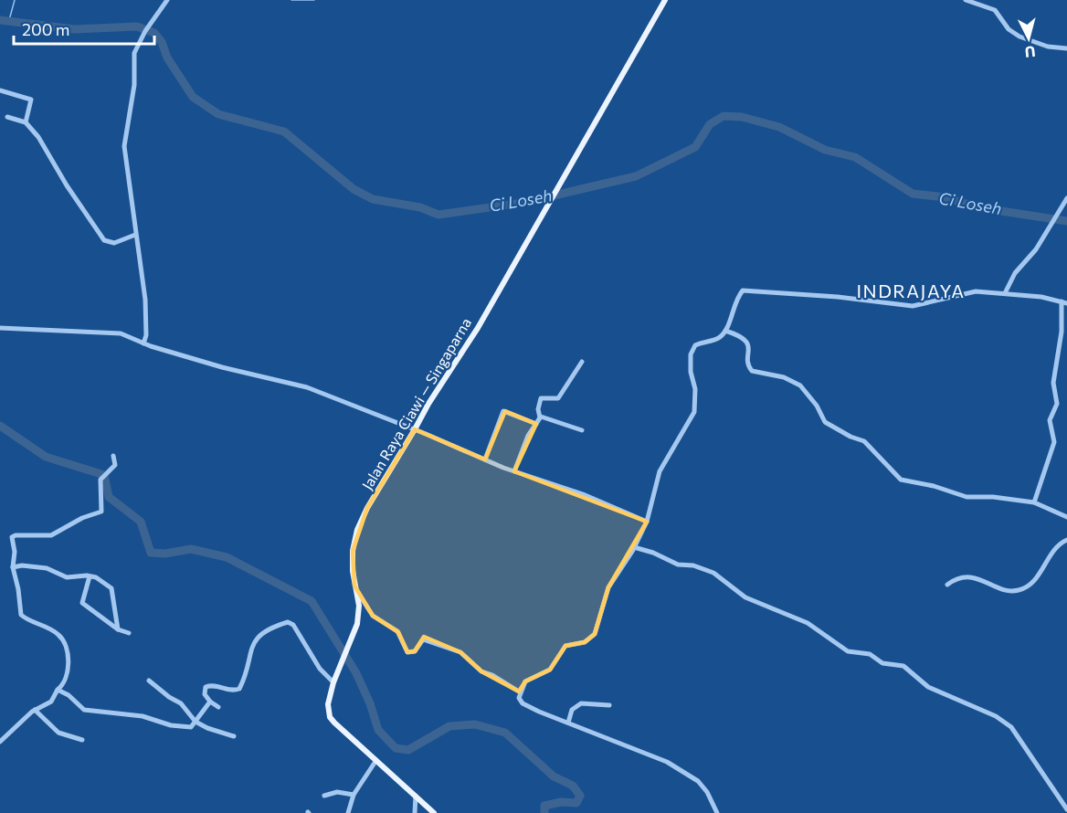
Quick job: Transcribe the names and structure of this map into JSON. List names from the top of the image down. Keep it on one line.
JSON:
{"streets":{"main road":["Jalan Raya Ciawi — Singaparna"]},"districts":["INDRAJAYA"],"water":["Ci Loseh"],"scale_bar":"200 m","north":"bottom"}
